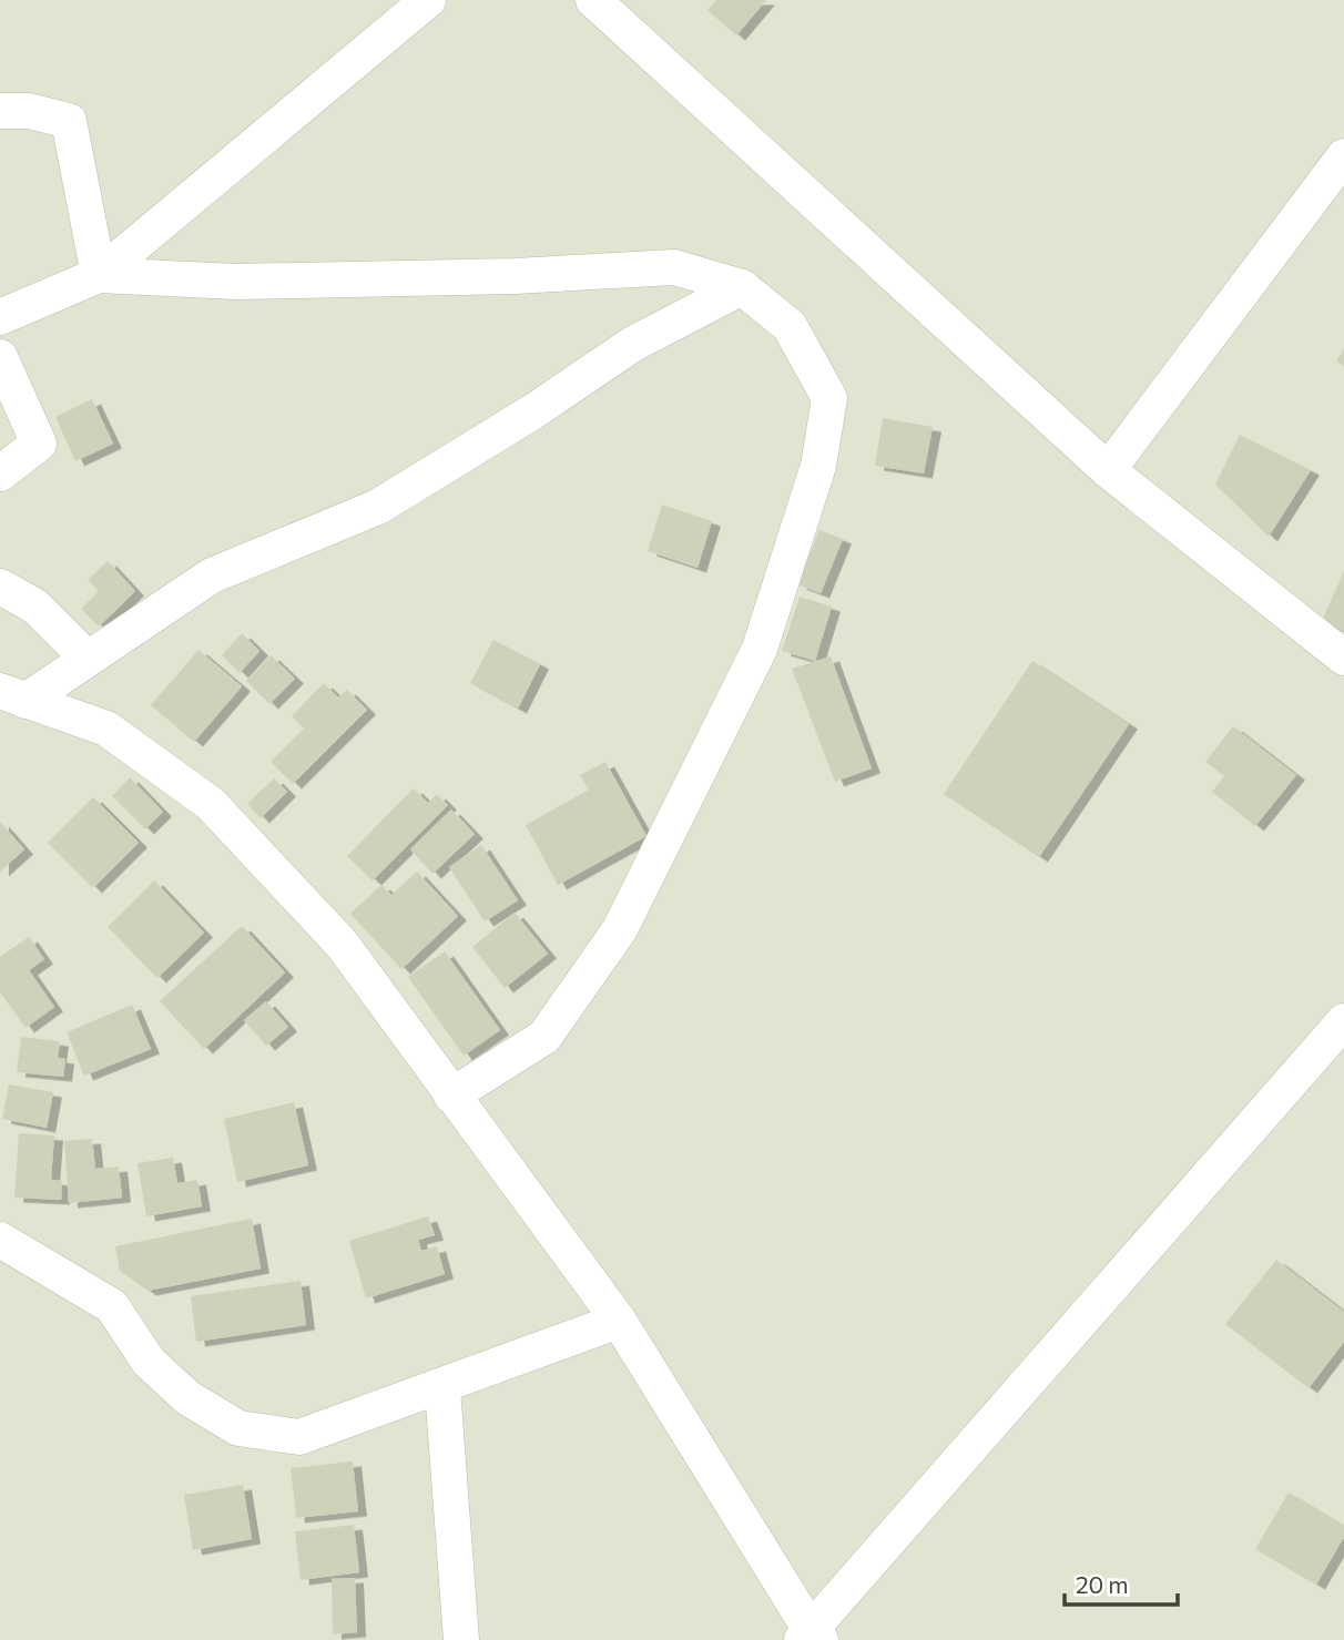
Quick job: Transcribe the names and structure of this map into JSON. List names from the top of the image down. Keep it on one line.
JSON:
{"scale_bar":"20 m"}
